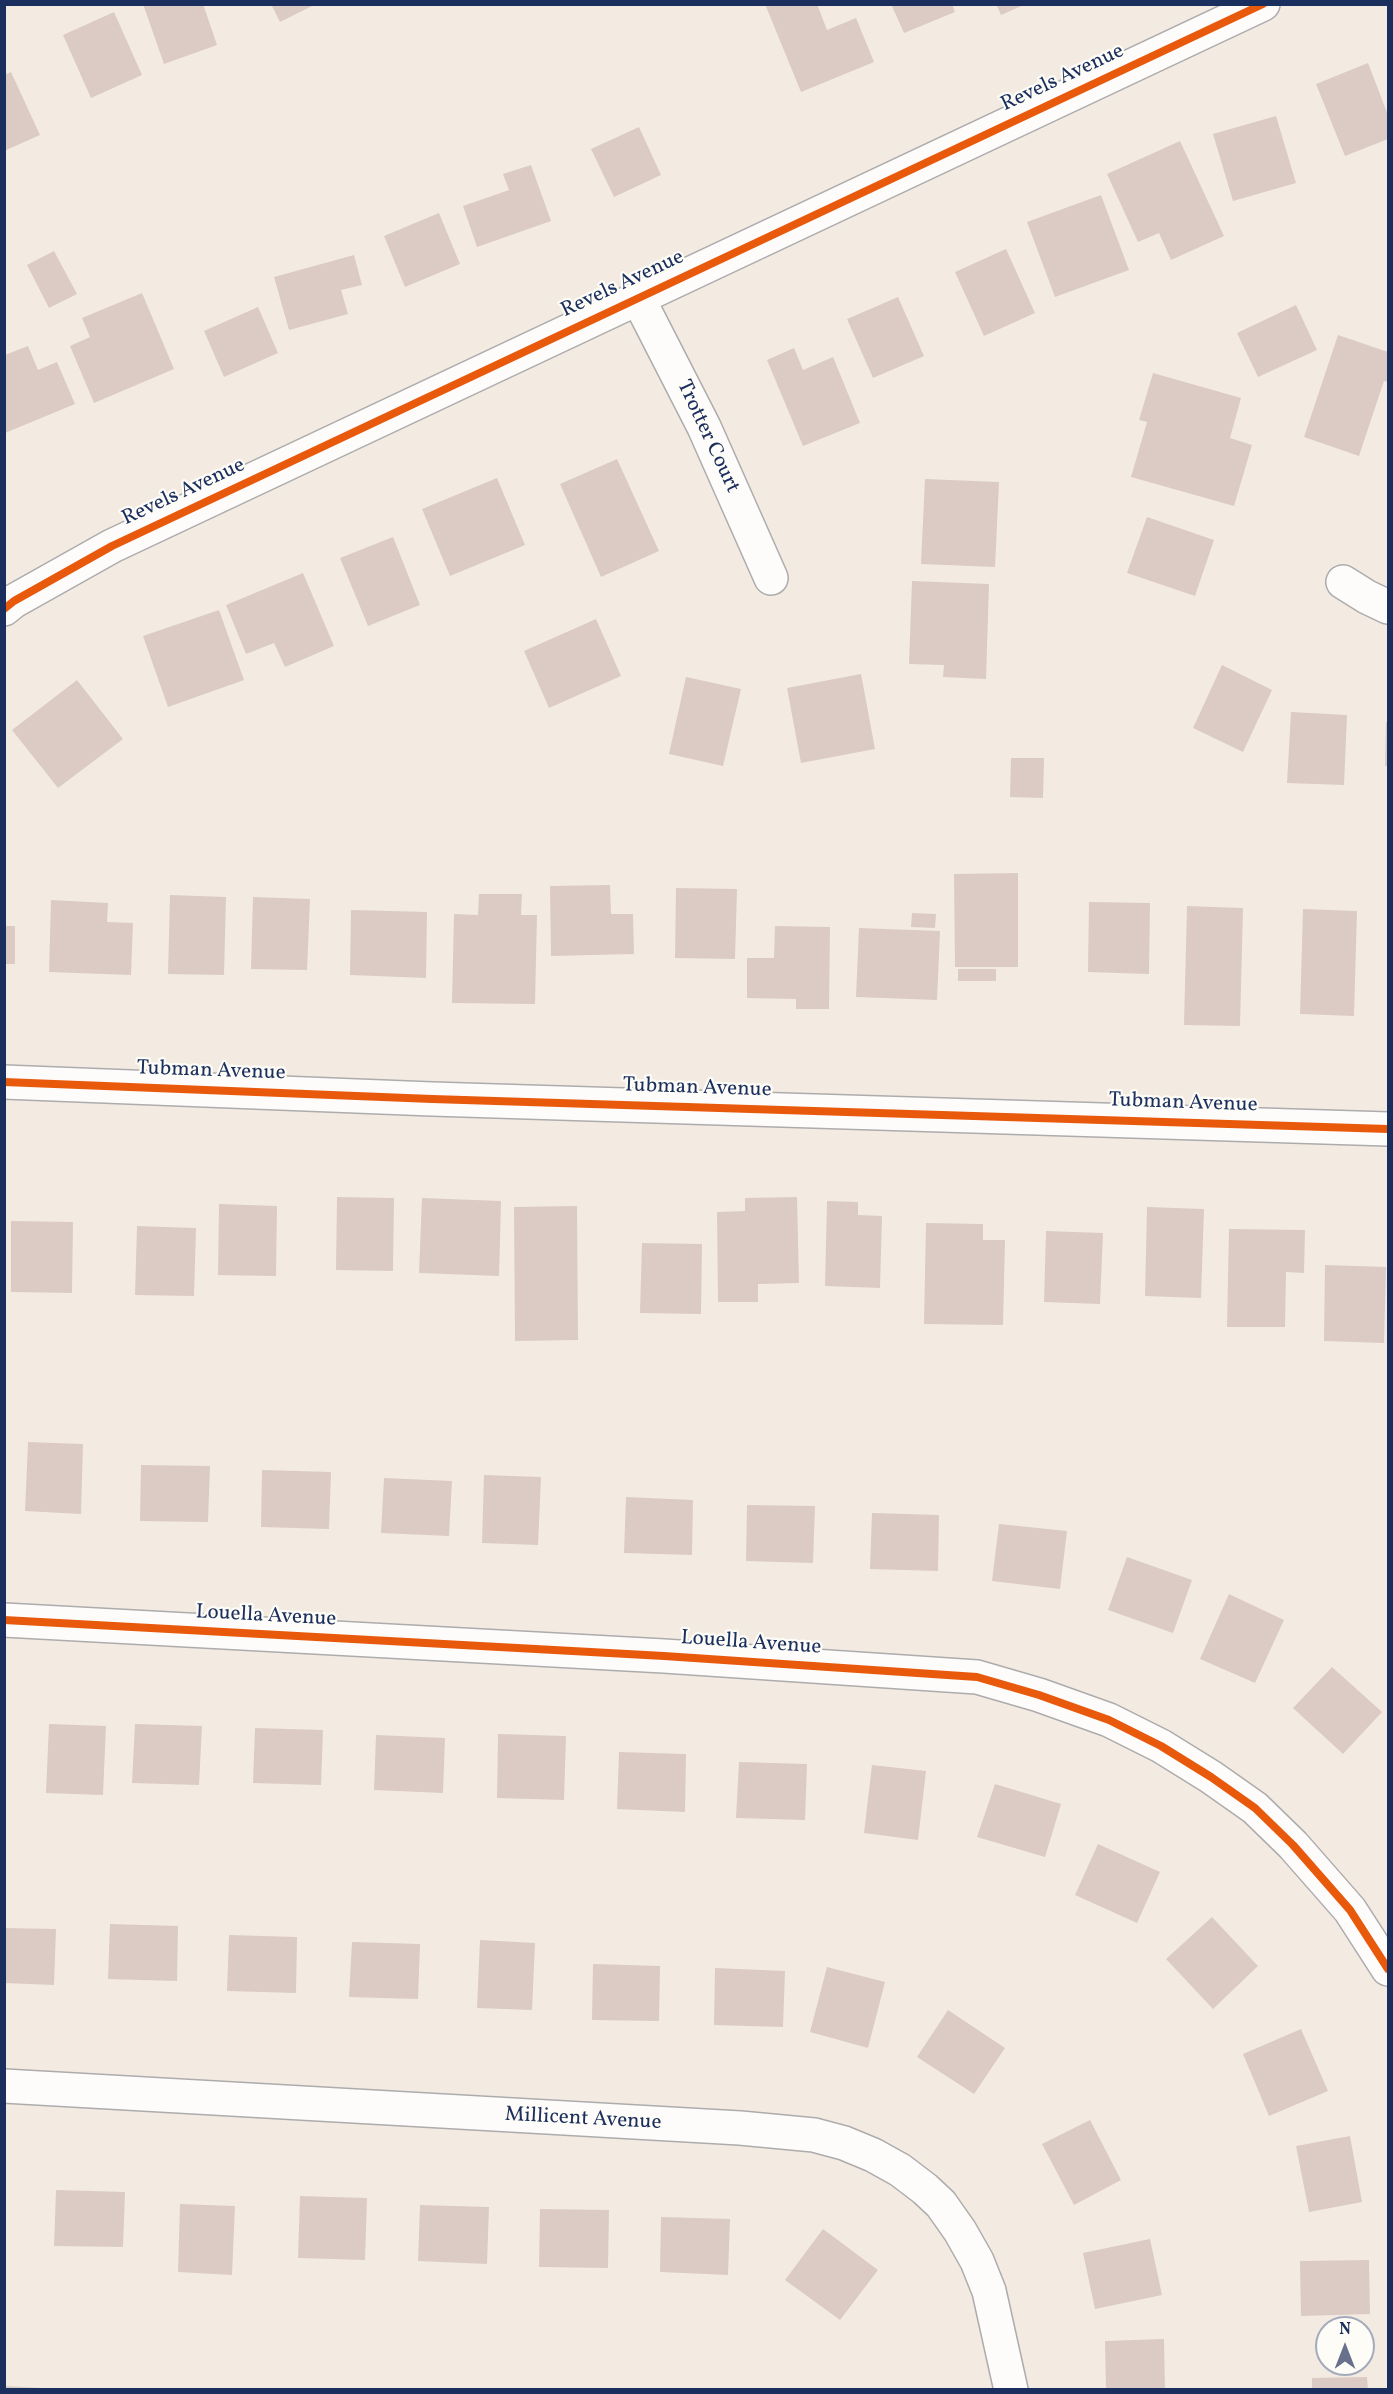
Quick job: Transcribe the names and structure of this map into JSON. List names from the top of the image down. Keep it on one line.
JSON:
{"streets":{"street":["Revels Avenue","Trotter Court","Tubman Avenue","Louella Avenue","Millicent Avenue"]},"crossings":[["Revels Avenue","Trotter Court"]],"north":"top"}
